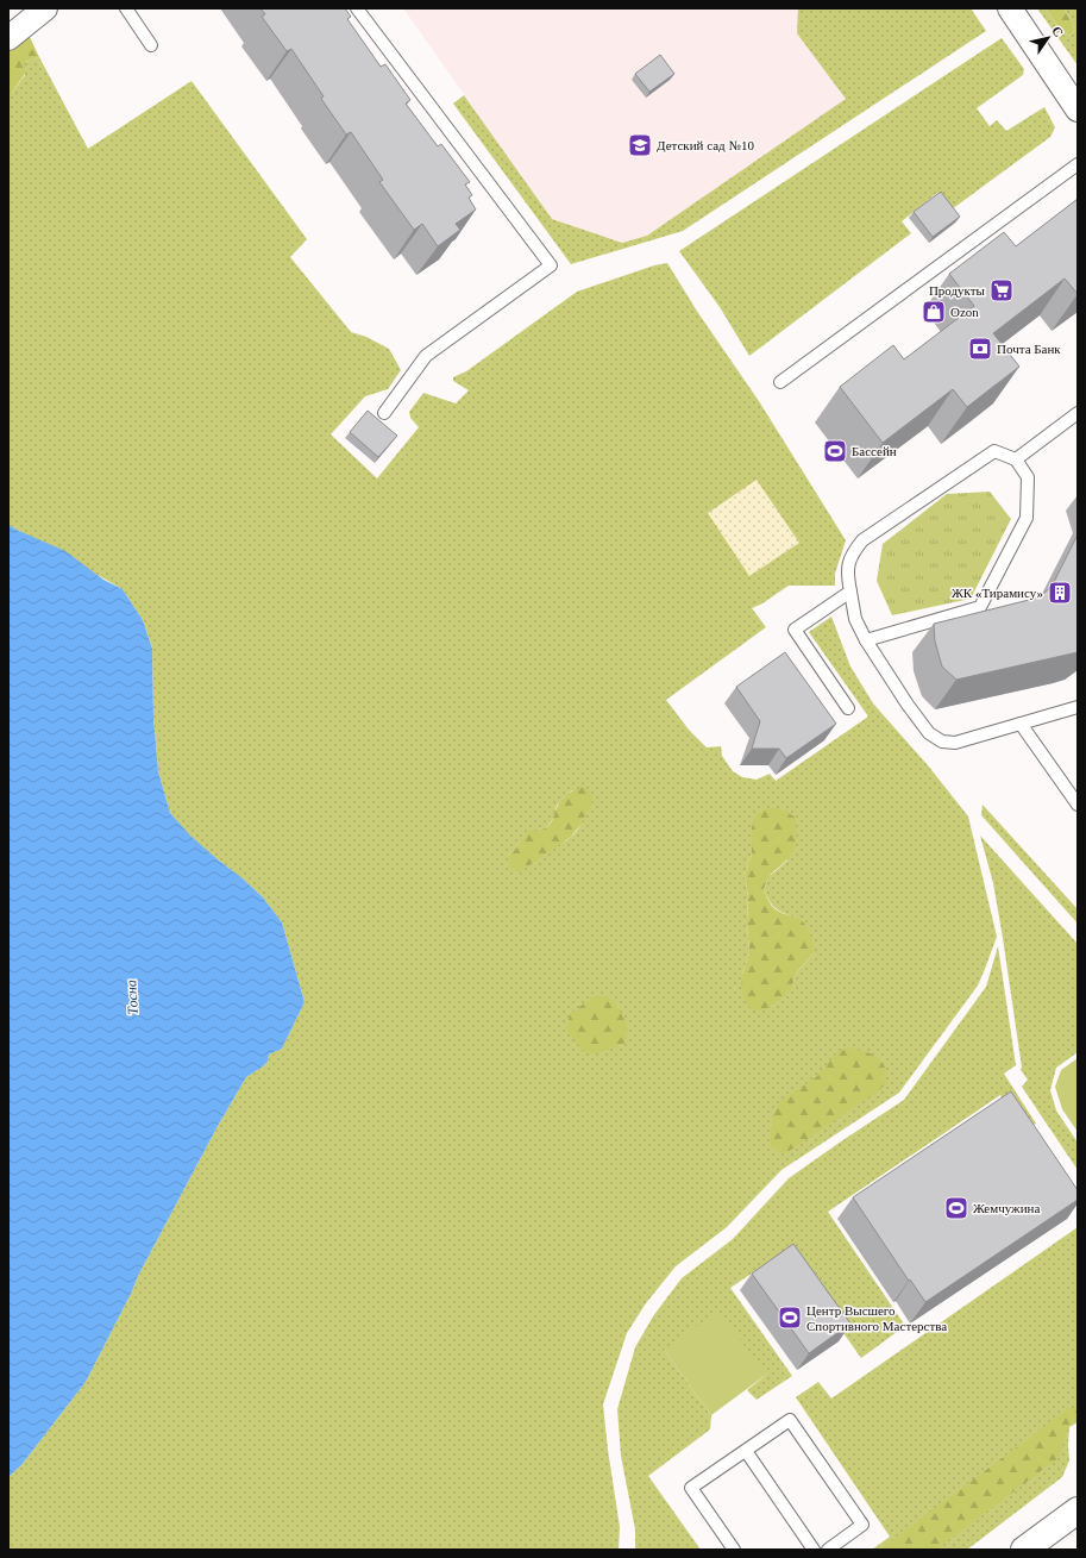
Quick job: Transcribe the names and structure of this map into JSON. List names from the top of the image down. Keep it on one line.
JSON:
{"water":["Тосна"],"places":{"school or university":["Детский сад №10"],"supermarket":["Продукты"],"shop":["Ozon"],"bank":["Почта Банк"],"sports":["Бассейн","Жемчужина","Центр Высшего Спортивного Мастерства"],"building":["ЖК «Тирамису»"]},"north":"top right"}
